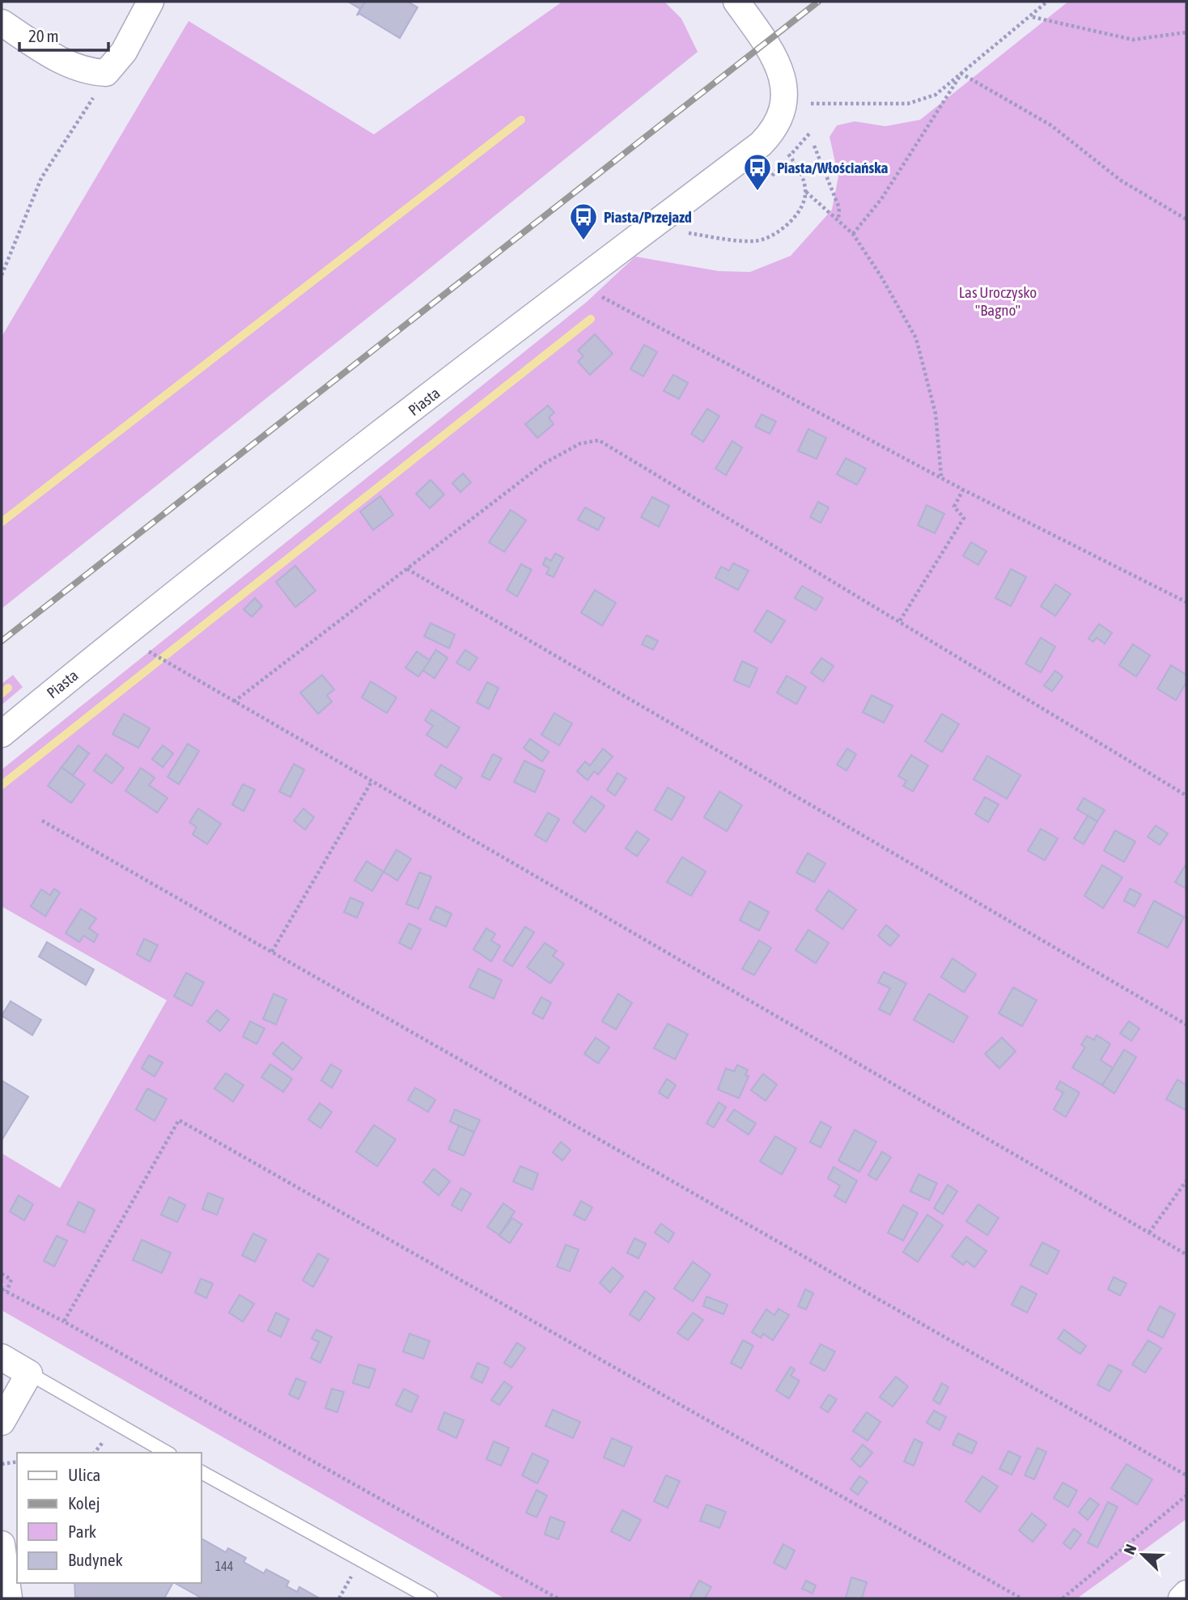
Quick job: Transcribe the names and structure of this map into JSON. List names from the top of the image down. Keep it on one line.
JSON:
{"streets":{"street":["Piasta"]},"parks":["Las Uroczysko \"Bagno\""],"places":{"bus stop":["Piasta/Włościańska","Piasta/Przejazd"]},"house_numbers":["144"],"legend":["Ulica","Kolej","Park","Budynek"],"scale_bar":"20 m","north":"top left"}
